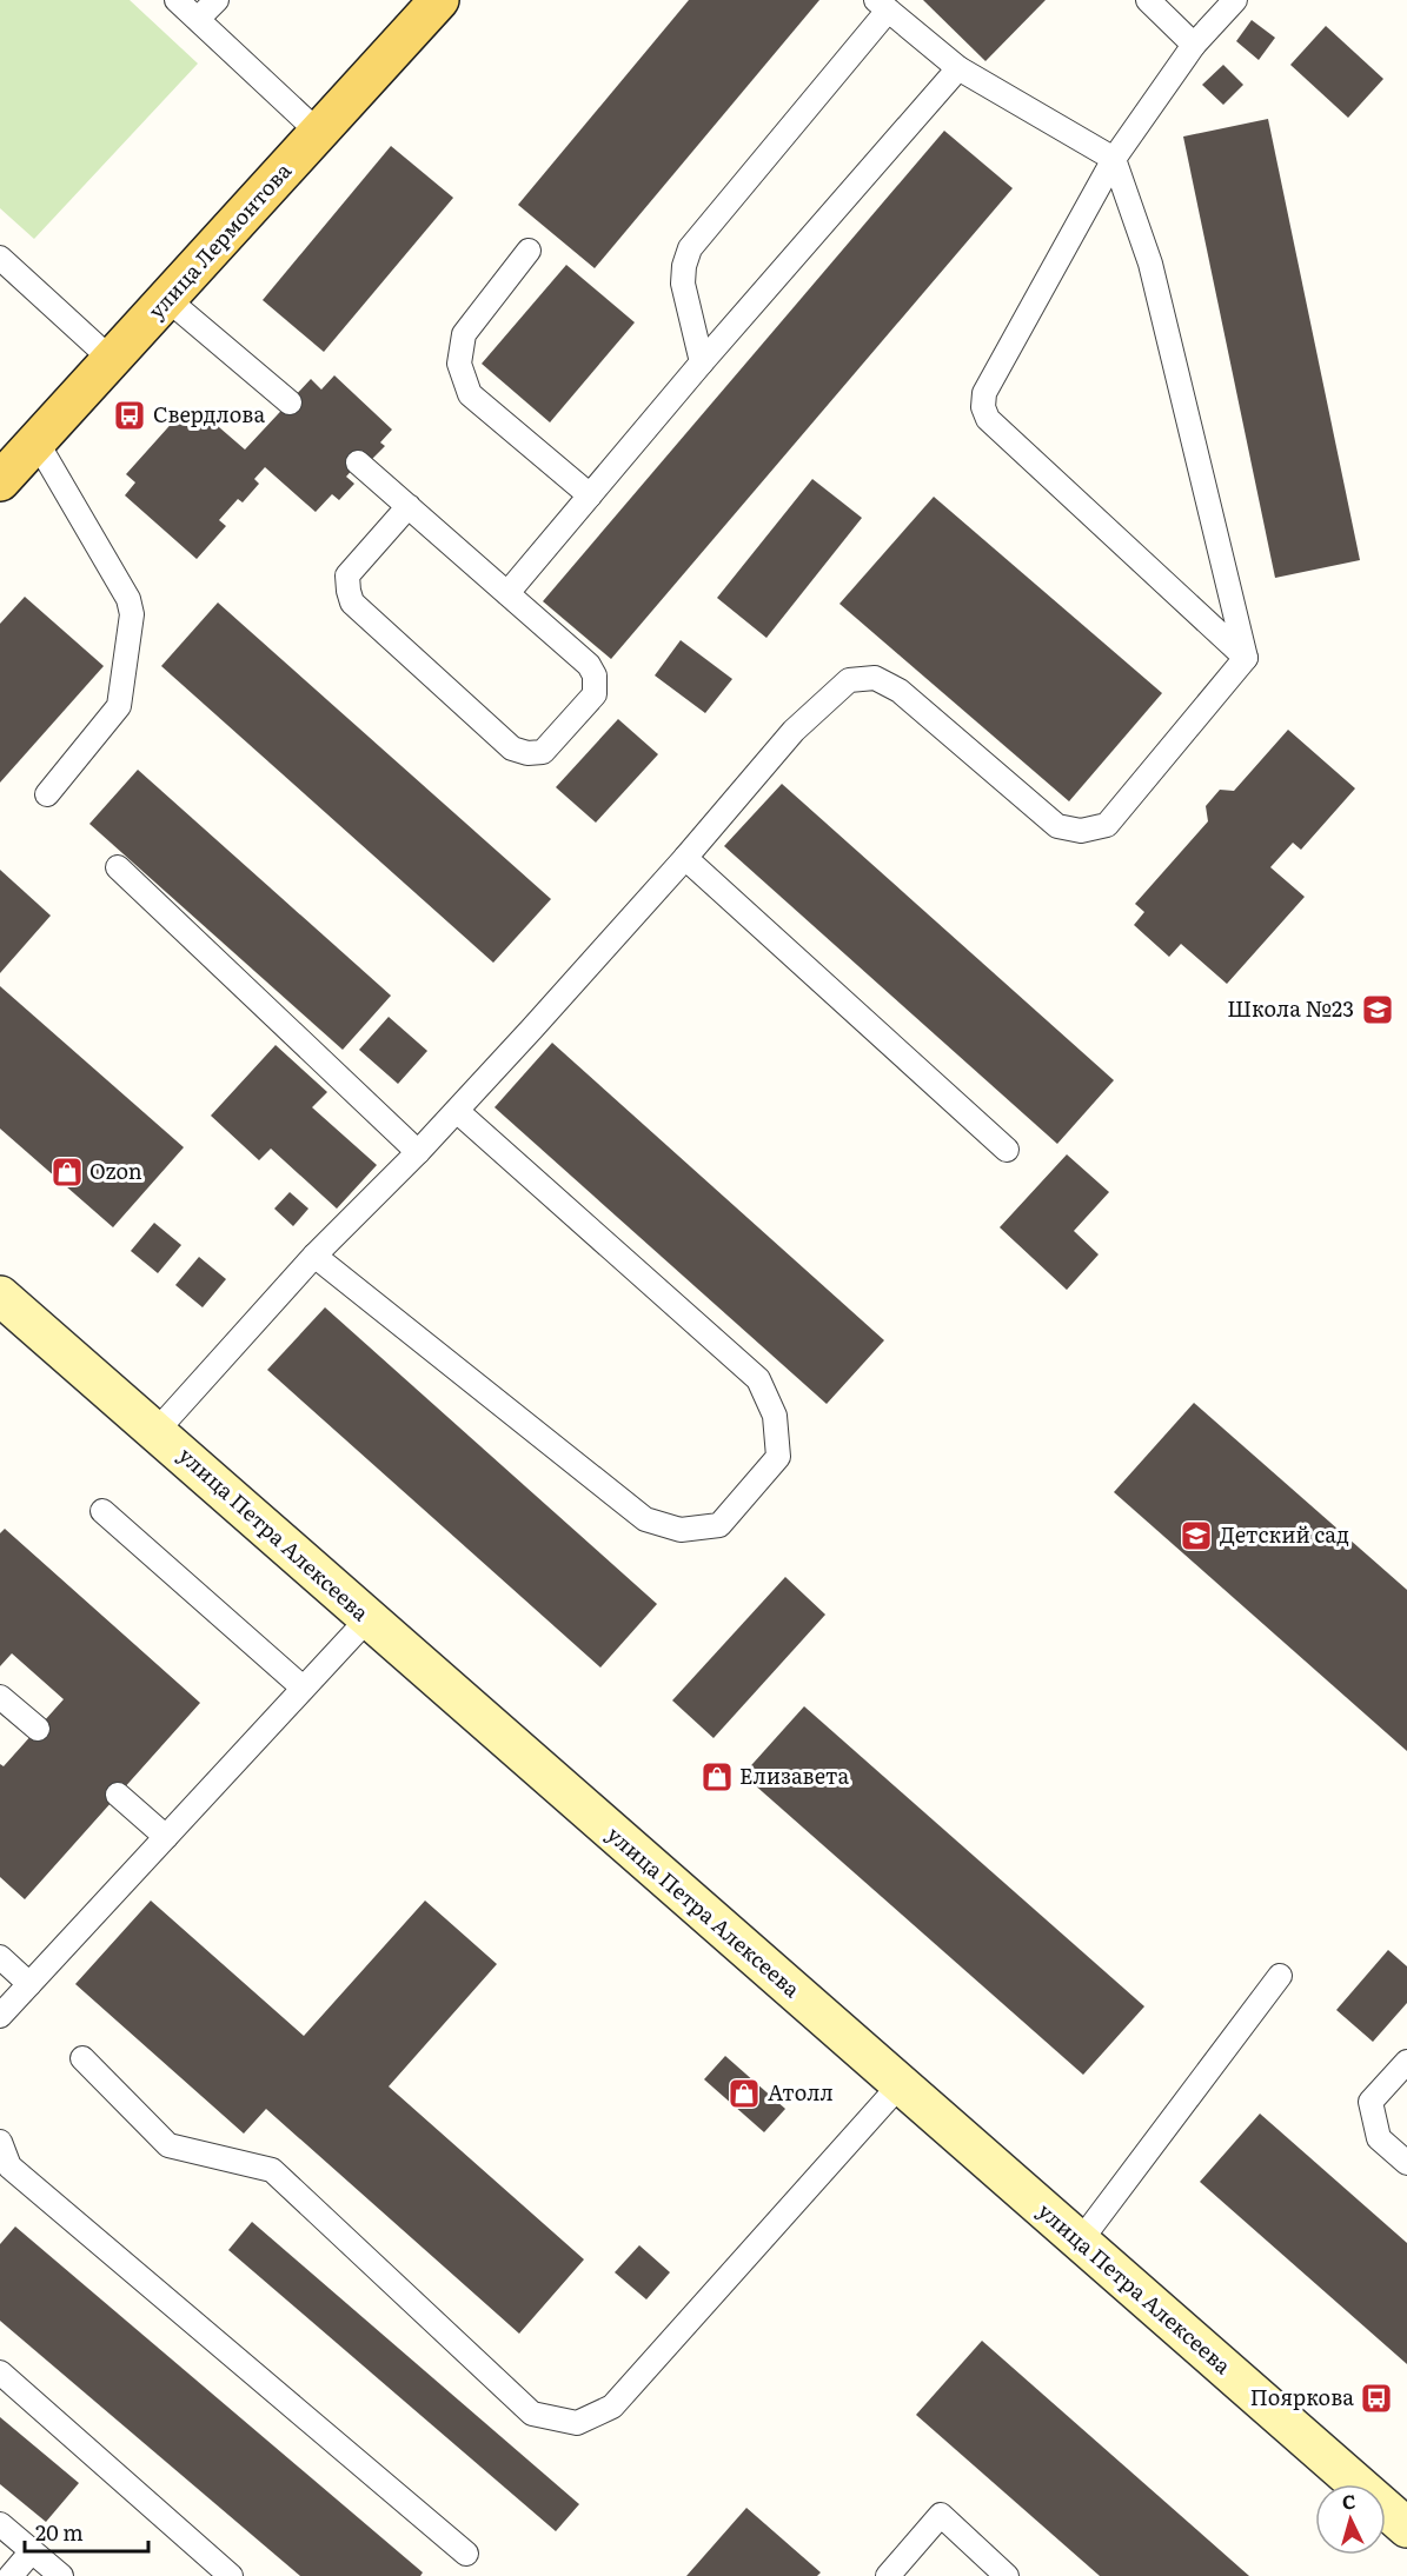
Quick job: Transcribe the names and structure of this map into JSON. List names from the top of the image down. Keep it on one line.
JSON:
{"streets":{"main road":["улица Лермонтова","улица Петра Алексеева"]},"places":{"bus stop":["Свердлова","Пояркова"],"school or university":["Школа №23","Детский сад"],"shop":["Ozon","Елизавета","Атолл"]},"scale_bar":"20 m","north":"top"}
